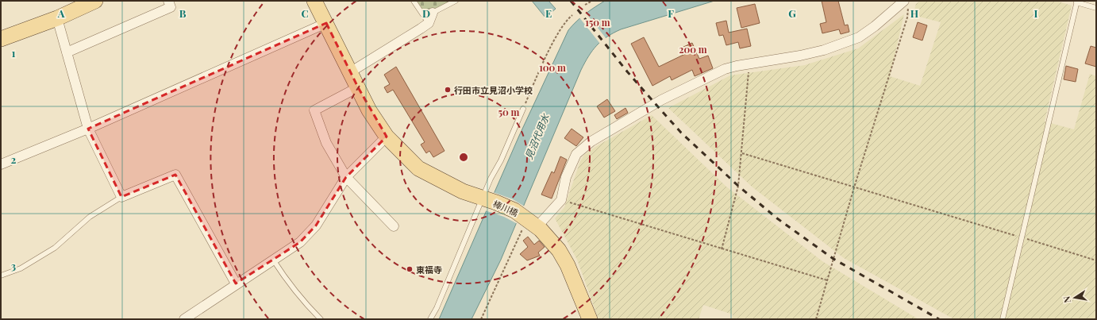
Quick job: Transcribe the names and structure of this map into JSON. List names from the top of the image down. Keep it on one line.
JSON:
{"streets":{"main road":["棒川橋"]},"water":["見沼代用水"],"places":["行田市立見沼小学校","東福寺"],"north":"left","grid":{"columns":["A","B","C","D","E","F","G","H","I"],"rows":["1","2","3"]},"rings":["150 m","200 m","100 m","50 m"]}
